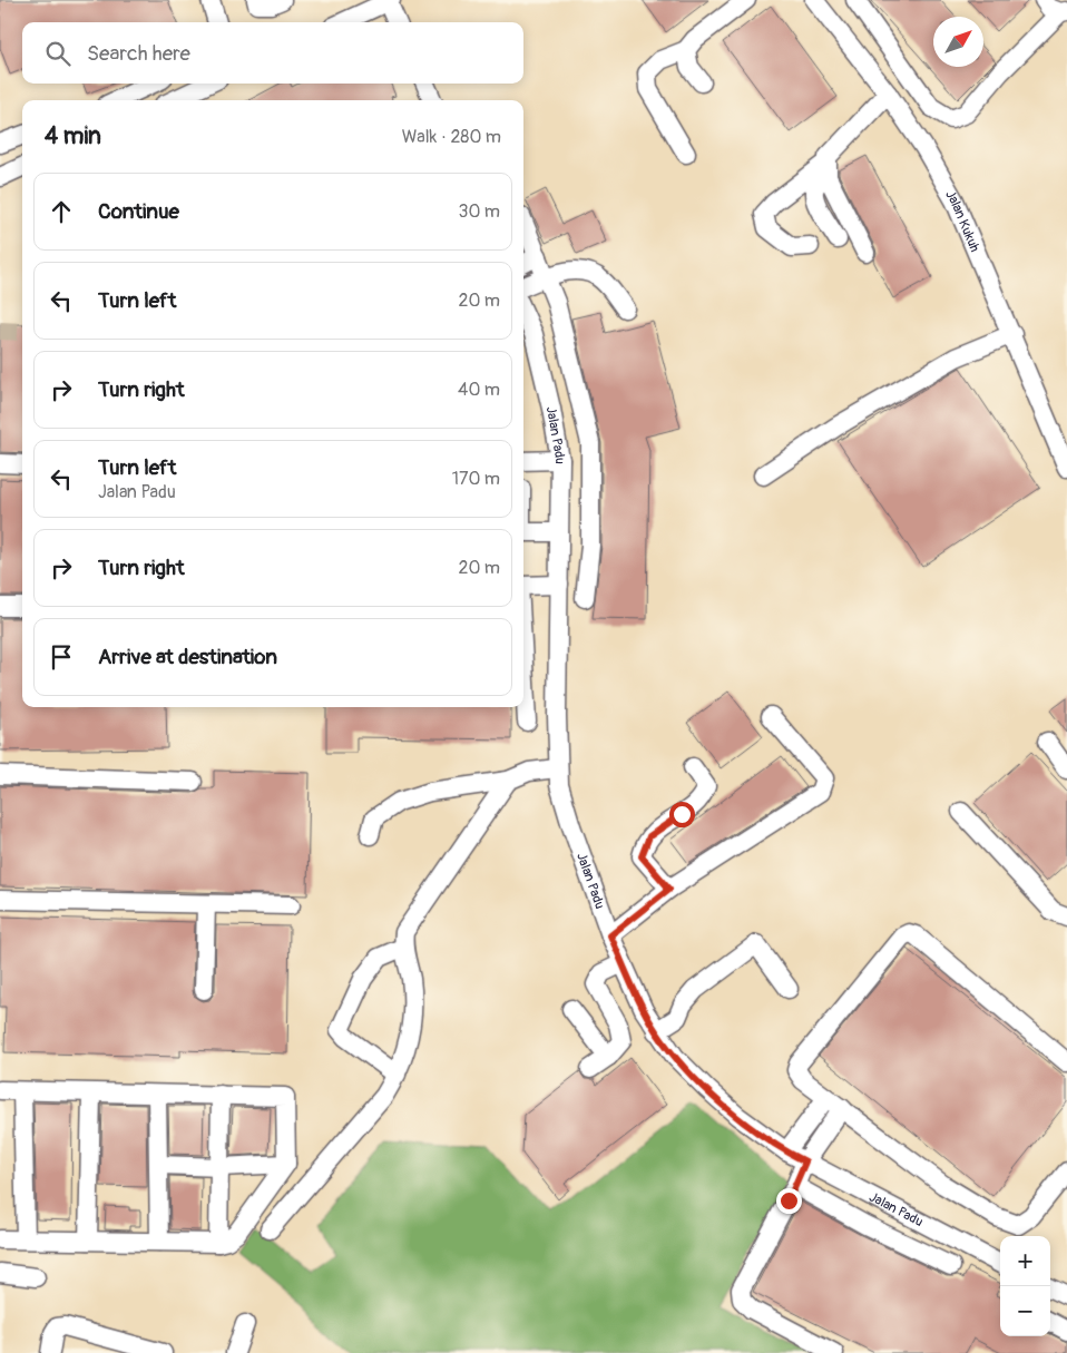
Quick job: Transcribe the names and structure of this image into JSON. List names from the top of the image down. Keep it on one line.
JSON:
{"streets":{"street":["Jalan Kukuh","Jalan Padu"]},"north":"top right","page":{"search":"Search here","heading":["4 min","Walk · 280 m"],"list":[["Continue","30 m"],["Turn left","20 m"],["Turn right","40 m"],["Turn left","Jalan Padu","170 m"],["Turn right","20 m"],"Arrive at destination"],"map_buttons":["+","−"]}}
